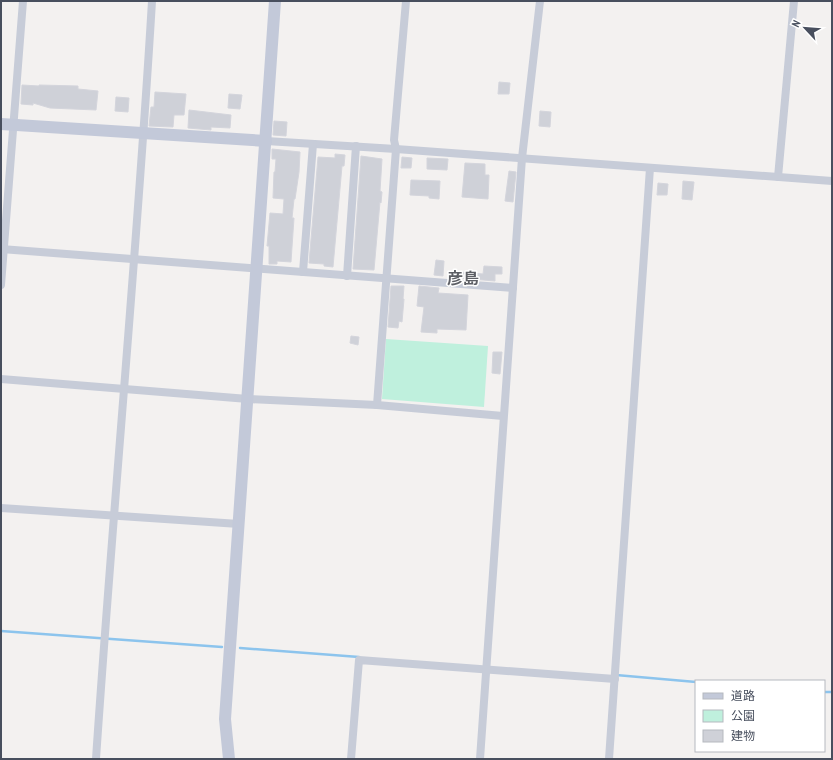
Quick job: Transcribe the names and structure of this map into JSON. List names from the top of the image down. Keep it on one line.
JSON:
{"districts":["彦島"],"legend":["道路","公園","建物"],"north":"top left"}
